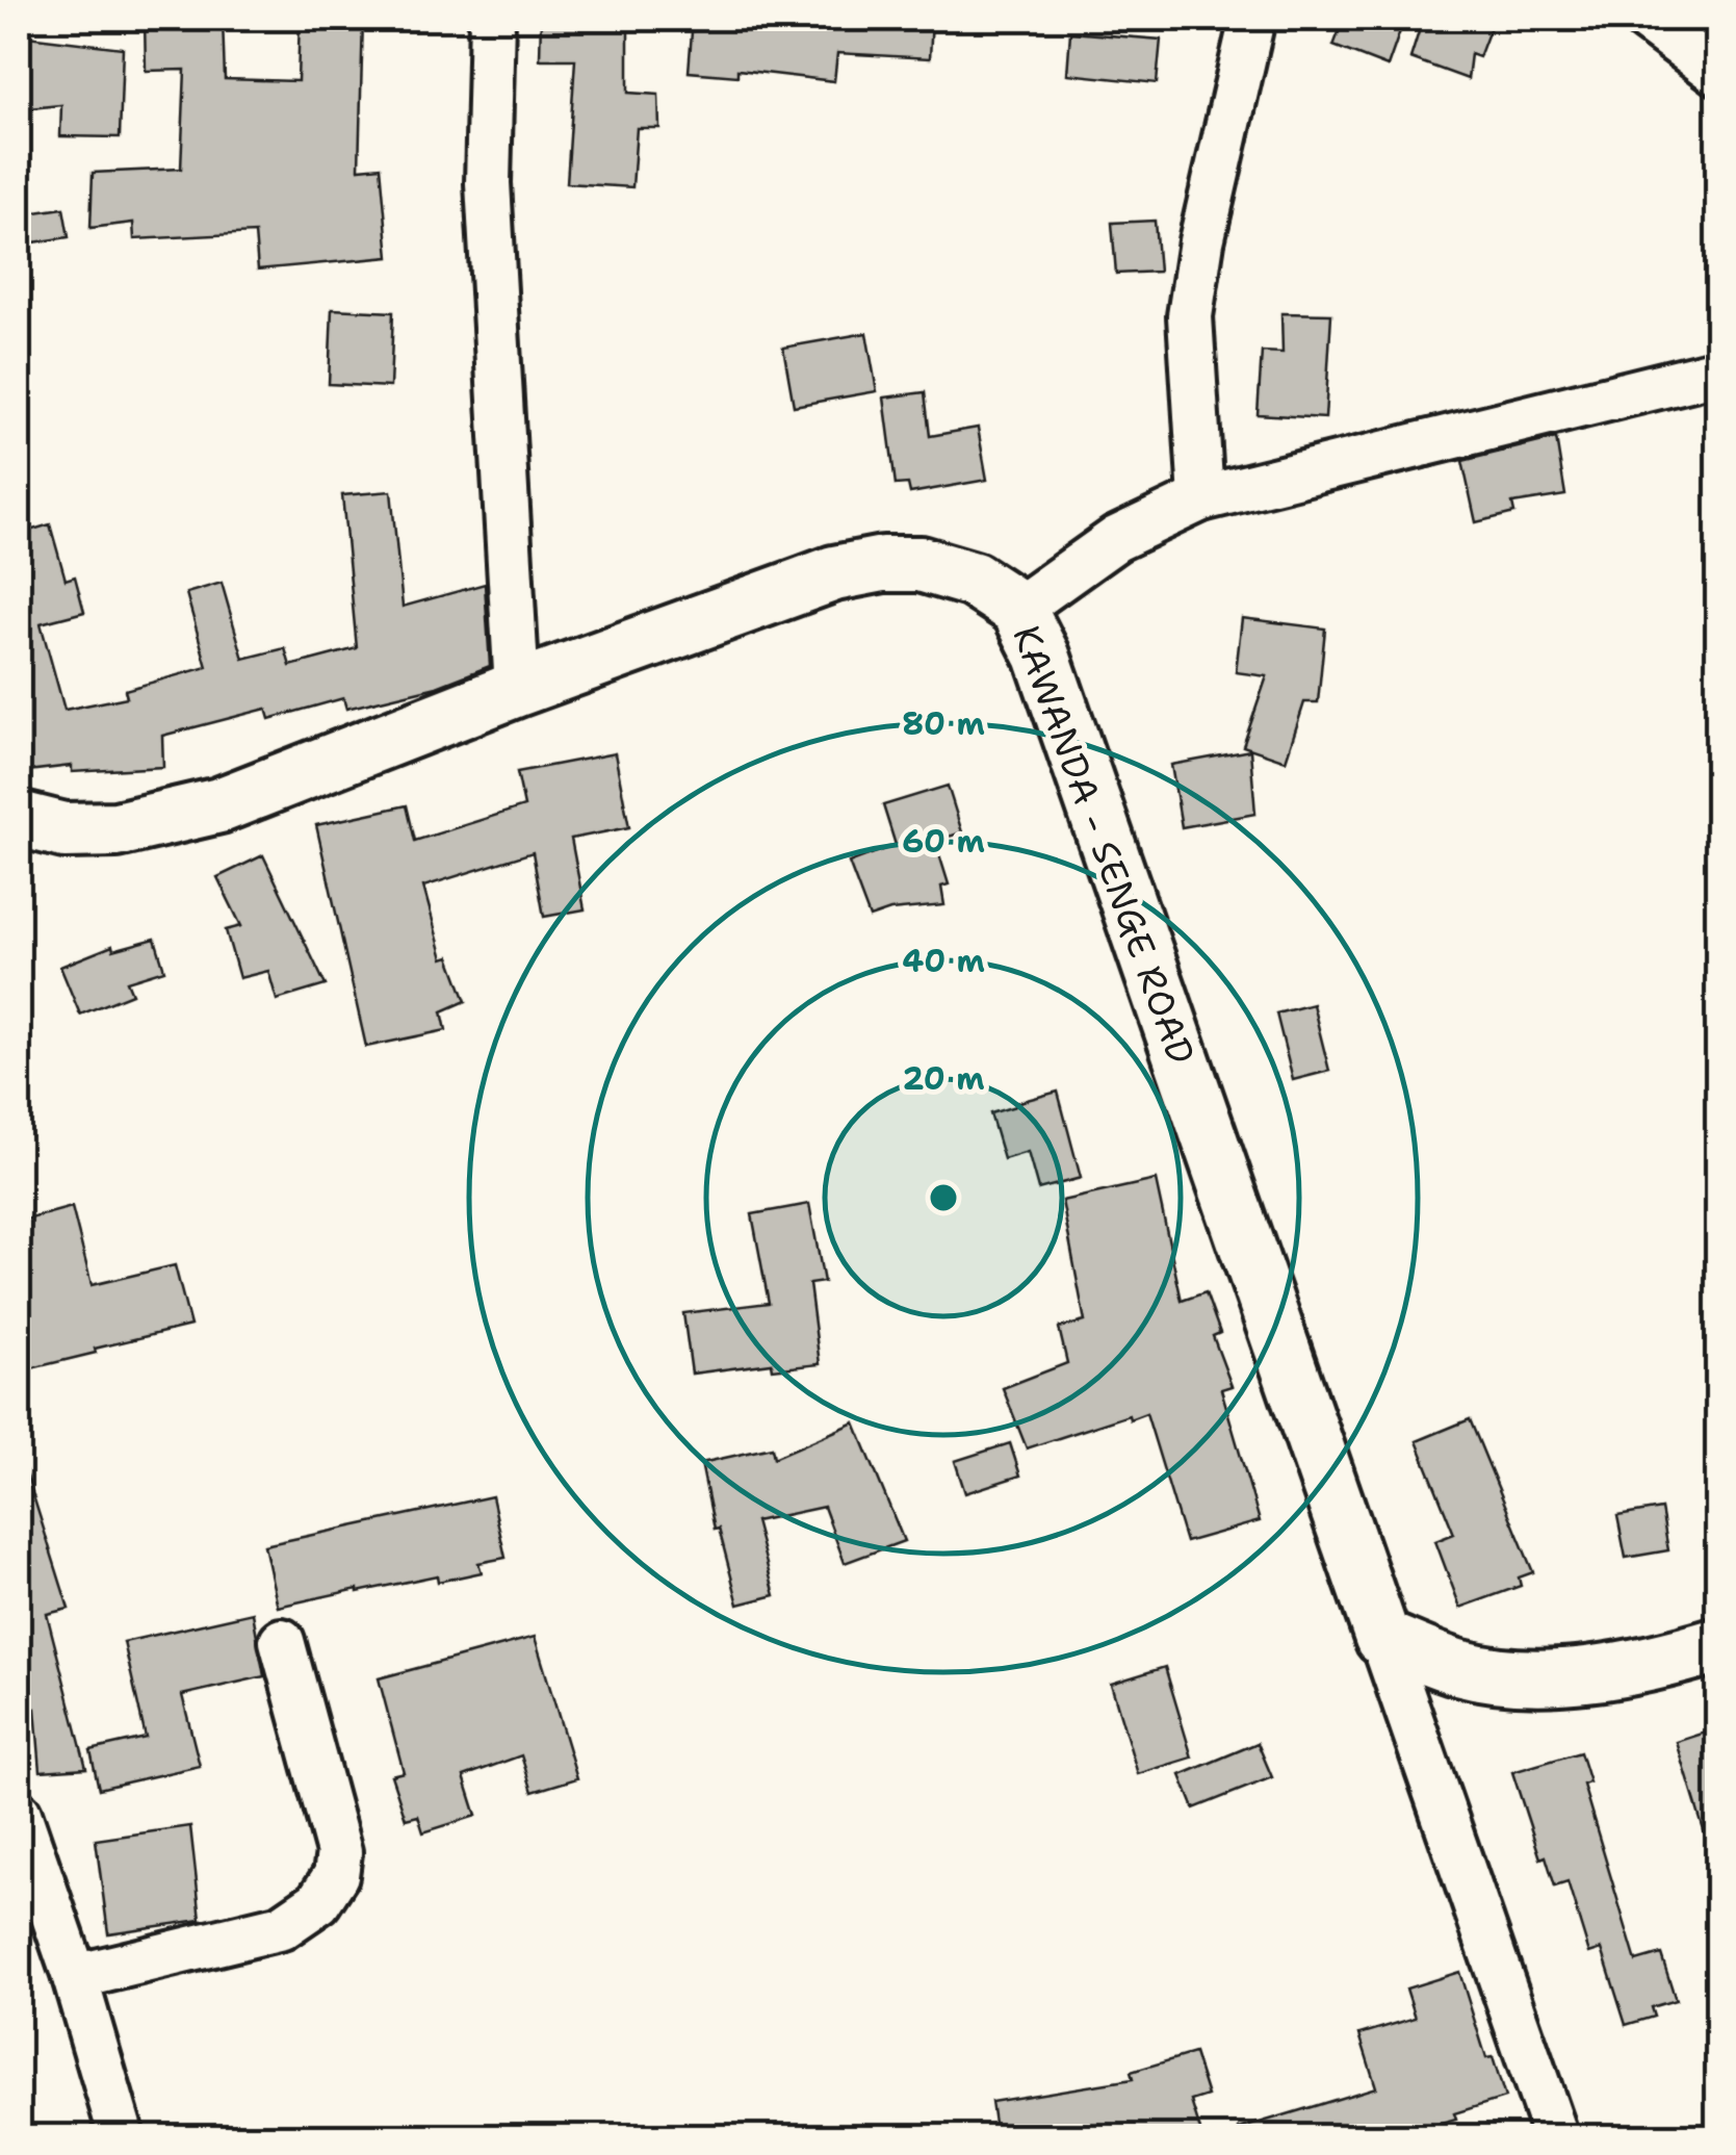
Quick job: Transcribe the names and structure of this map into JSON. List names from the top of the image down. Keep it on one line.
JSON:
{"streets":{"street":["KAWANDA - SENGE ROAD"]},"rings":["80 m","60 m","40 m","20 m"]}
